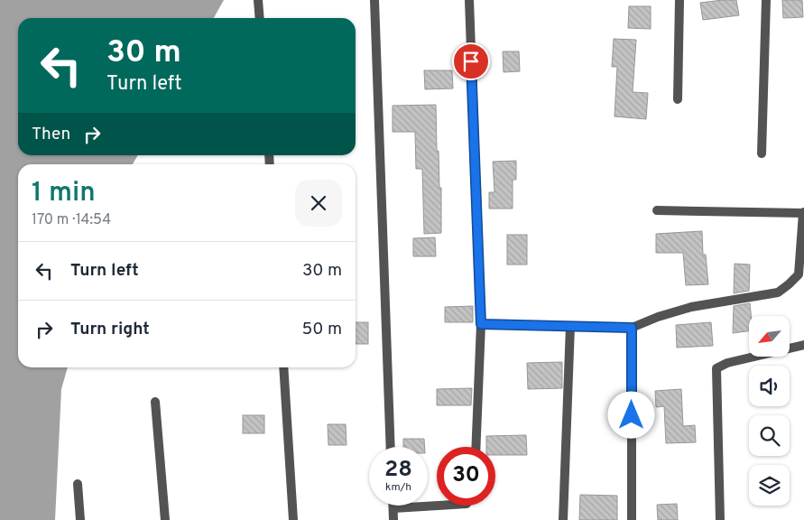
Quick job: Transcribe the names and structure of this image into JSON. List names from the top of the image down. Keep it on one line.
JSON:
{"north":"bottom left","page":{"turn":["30 m","Turn left"],"then":"Then","heading":["1 min","170 m · 14:54"],"list":[{"name":"Turn left","value":"30 m"},{"name":"Turn right","value":"50 m"}],"speed":"28 km/h","limit":"30"}}
